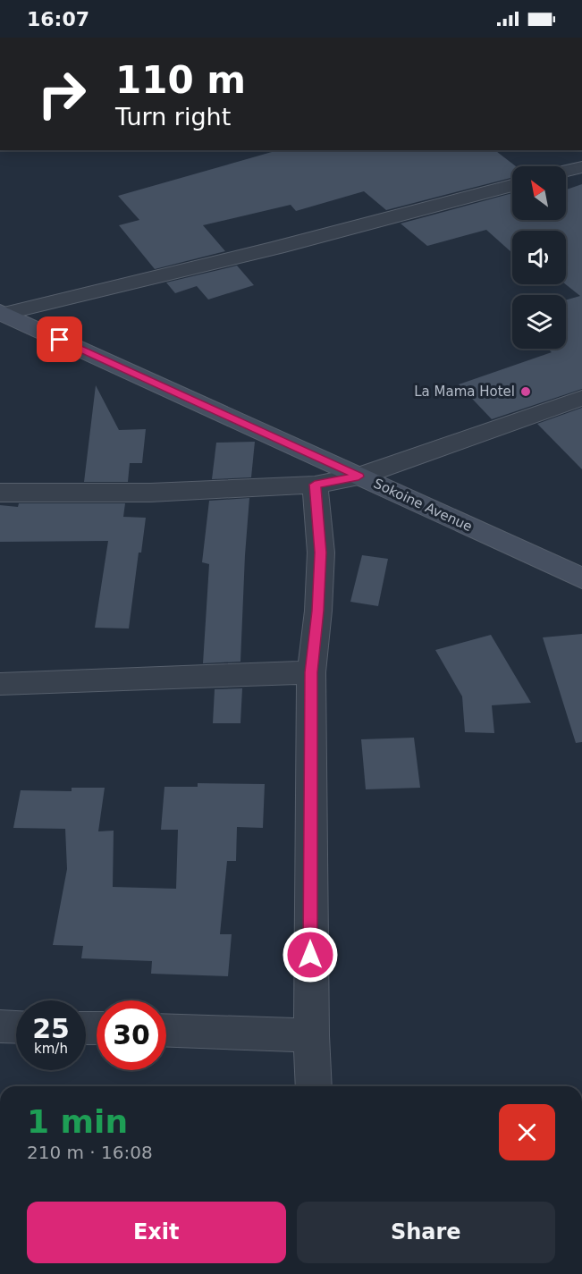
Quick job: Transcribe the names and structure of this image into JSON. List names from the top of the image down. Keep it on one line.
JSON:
{"streets":{"street":["Sokoine Avenue"]},"places":["La Mama Hotel"],"north":"top left","page":{"status":"16:07","turn":["110 m","Turn right"],"speed":"25 km/h","limit":"30","heading":["1 min","210 m · 16:08"],"buttons":["Exit","Share"]}}
